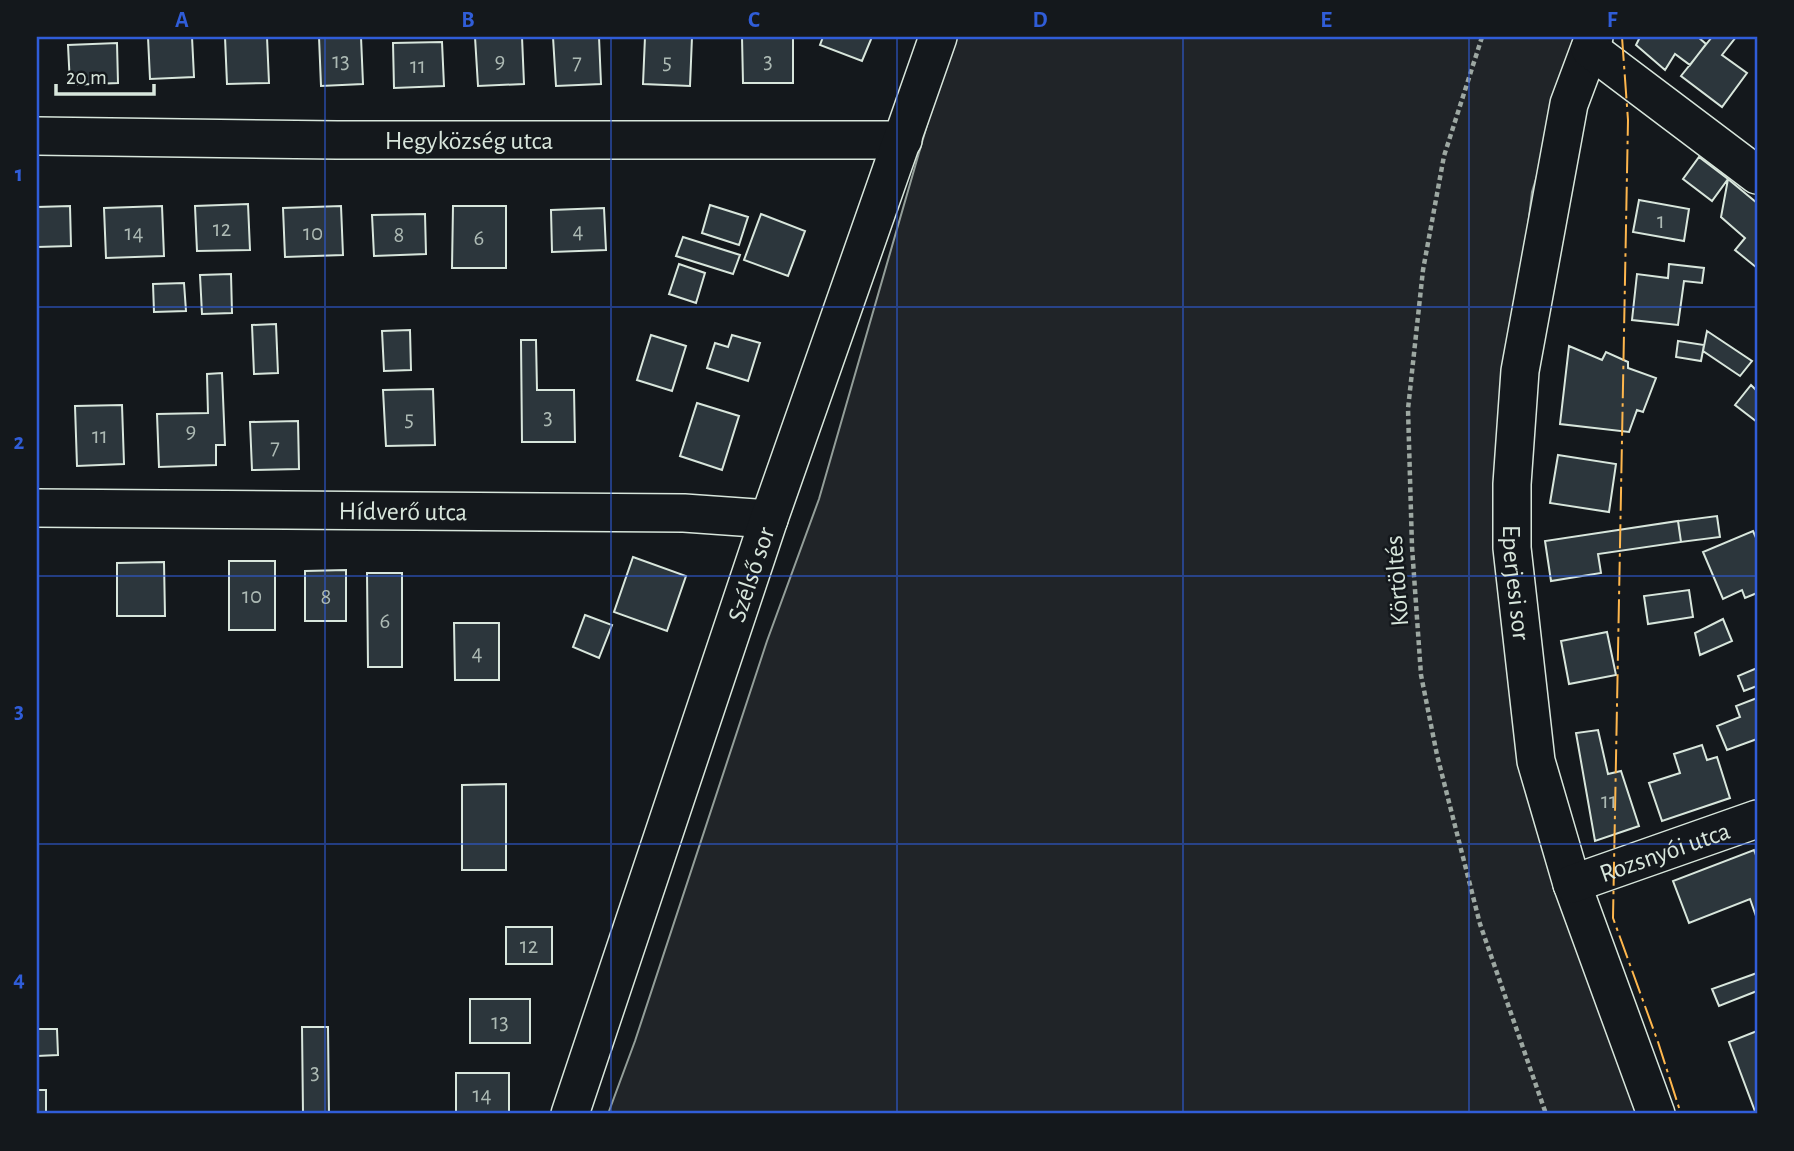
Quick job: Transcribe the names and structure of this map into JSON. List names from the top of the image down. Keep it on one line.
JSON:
{"streets":{"street":["Hegyközség utca","Hídverő utca","Szélső sor","Eperjesi sor","Rozsnyói utca"],"path":["Körtöltés"]},"crossings":[["Hegyközség utca","Szélső sor"],["Hídverő utca","Szélső sor"],["Eperjesi sor","Rozsnyói utca"]],"house_numbers":["13","9","3","7","5","11","1","12","4","14","10","8","6","3","5","9","11","7","10","8","6","4","11","12","13","3","14"],"scale_bar":"20 m","grid":{"columns":["A","B","C","D","E","F"],"rows":["1","2","3","4"]}}
